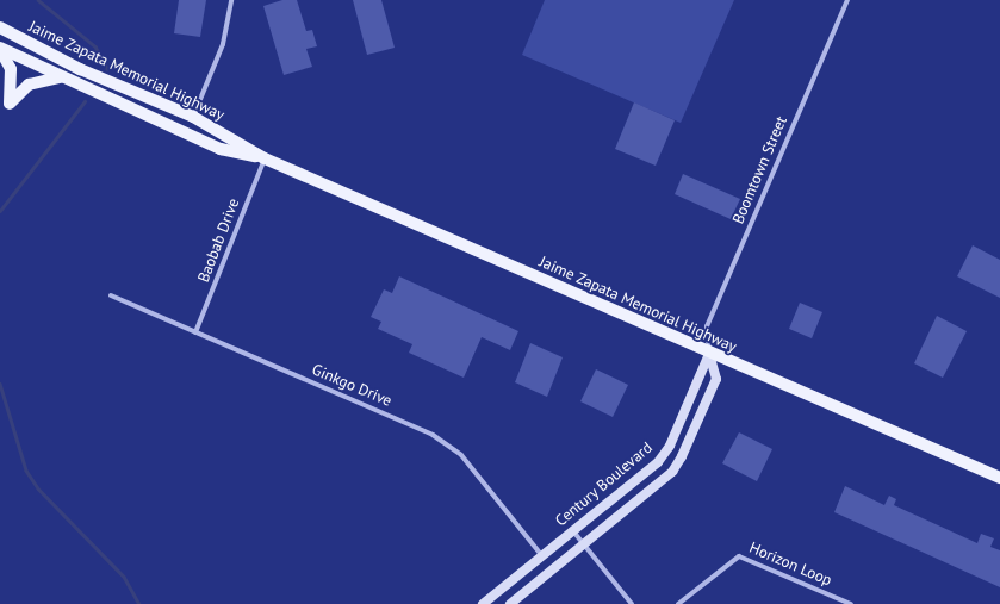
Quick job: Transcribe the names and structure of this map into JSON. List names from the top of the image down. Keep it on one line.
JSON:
{"streets":{"main road":["Jaime Zapata Memorial Highway"],"street":["Boomtown Street","Baobab Drive","Ginkgo Drive","Century Boulevard","Horizon Loop"]},"crossings":[["Jaime Zapata Memorial Highway","Boomtown Street"],["Jaime Zapata Memorial Highway","Baobab Drive"],["Jaime Zapata Memorial Highway","Century Boulevard"],["Boomtown Street","Century Boulevard"],["Baobab Drive","Ginkgo Drive"],["Ginkgo Drive","Century Boulevard"]]}
